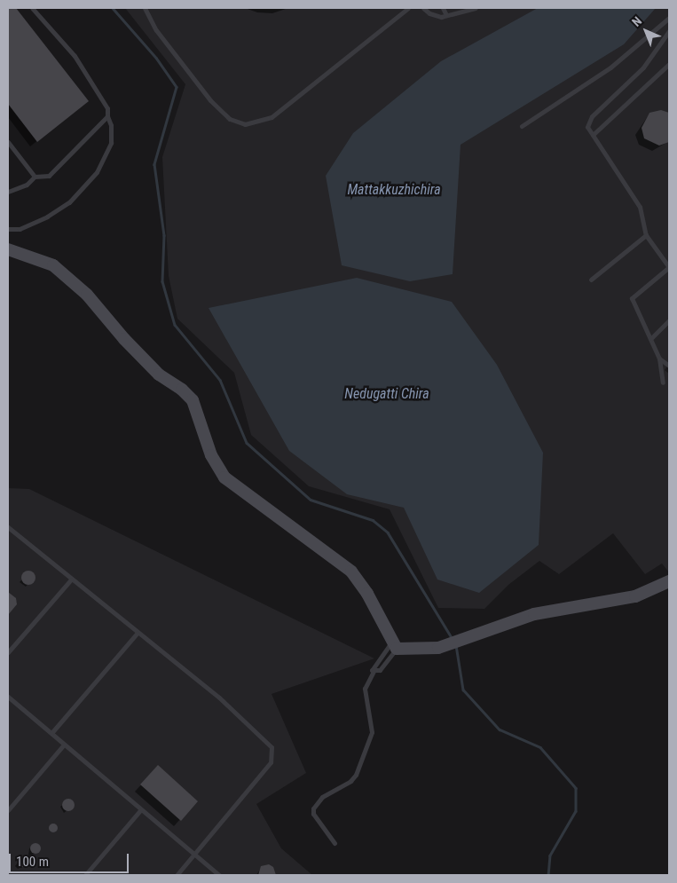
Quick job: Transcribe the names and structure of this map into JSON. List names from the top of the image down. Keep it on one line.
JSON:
{"water":["Mattakkuzhichira","Nedugatti Chira"],"scale_bar":"100 m","north":"top left"}
